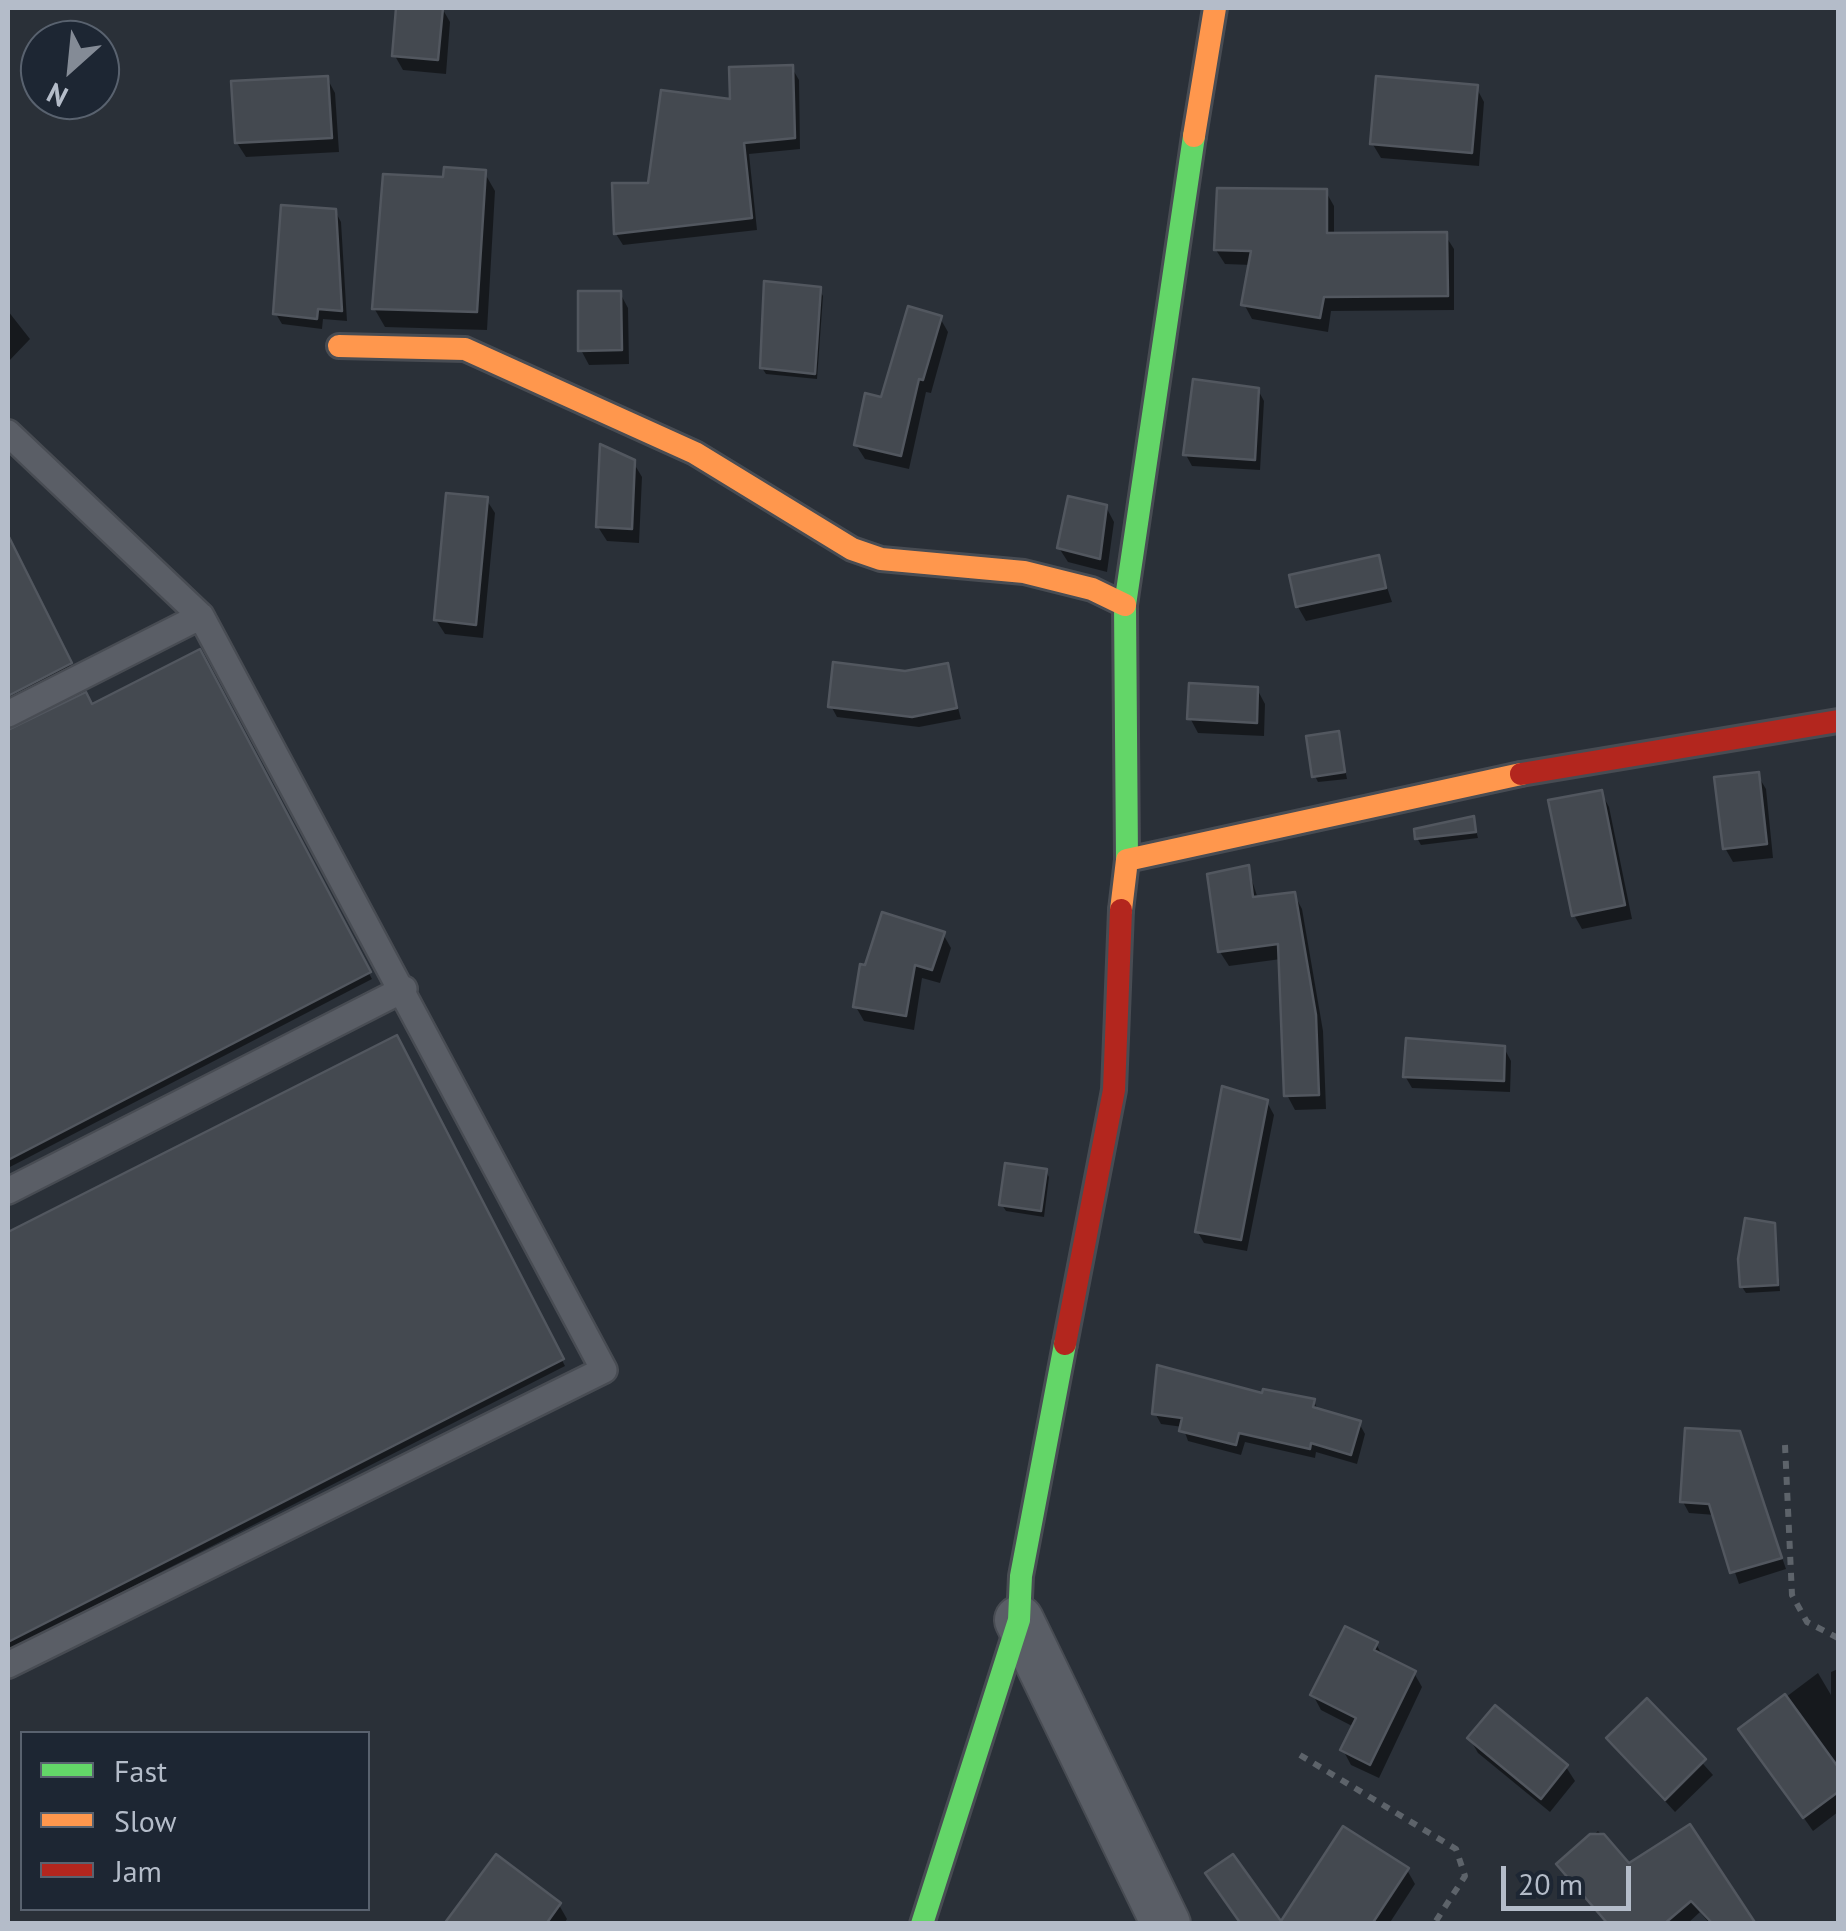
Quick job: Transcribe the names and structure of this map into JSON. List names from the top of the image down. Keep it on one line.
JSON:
{"legend":["Fast","Slow","Jam"],"scale_bar":"20 m","north":"bottom left"}
